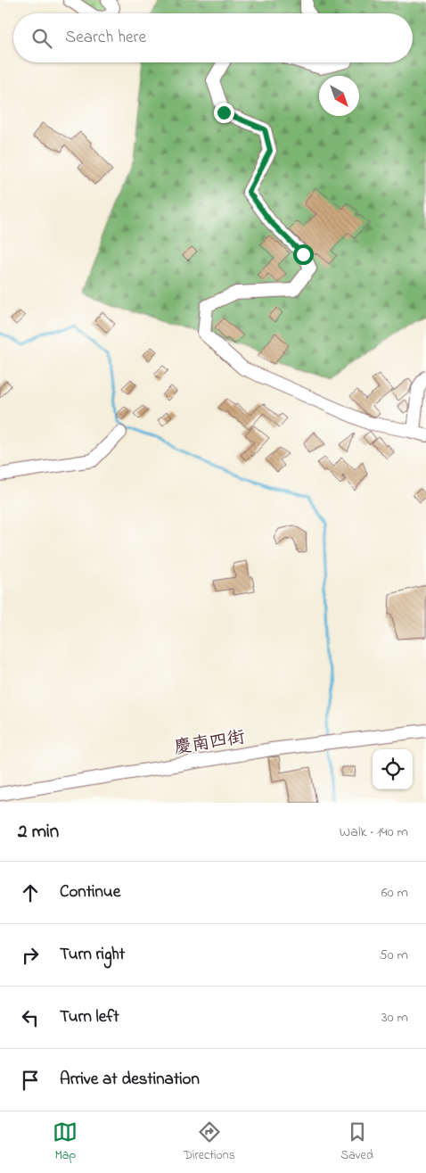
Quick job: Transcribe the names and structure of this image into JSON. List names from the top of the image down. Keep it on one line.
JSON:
{"streets":{"street":["慶南四街"]},"north":"bottom right","page":{"search":"Search here","heading":["2 min","Walk · 140 m"],"list":[["Continue","60 m"],["Turn right","50 m"],["Turn left","30 m"],"Arrive at destination"],"nav":["Map","Directions","Saved"]}}
